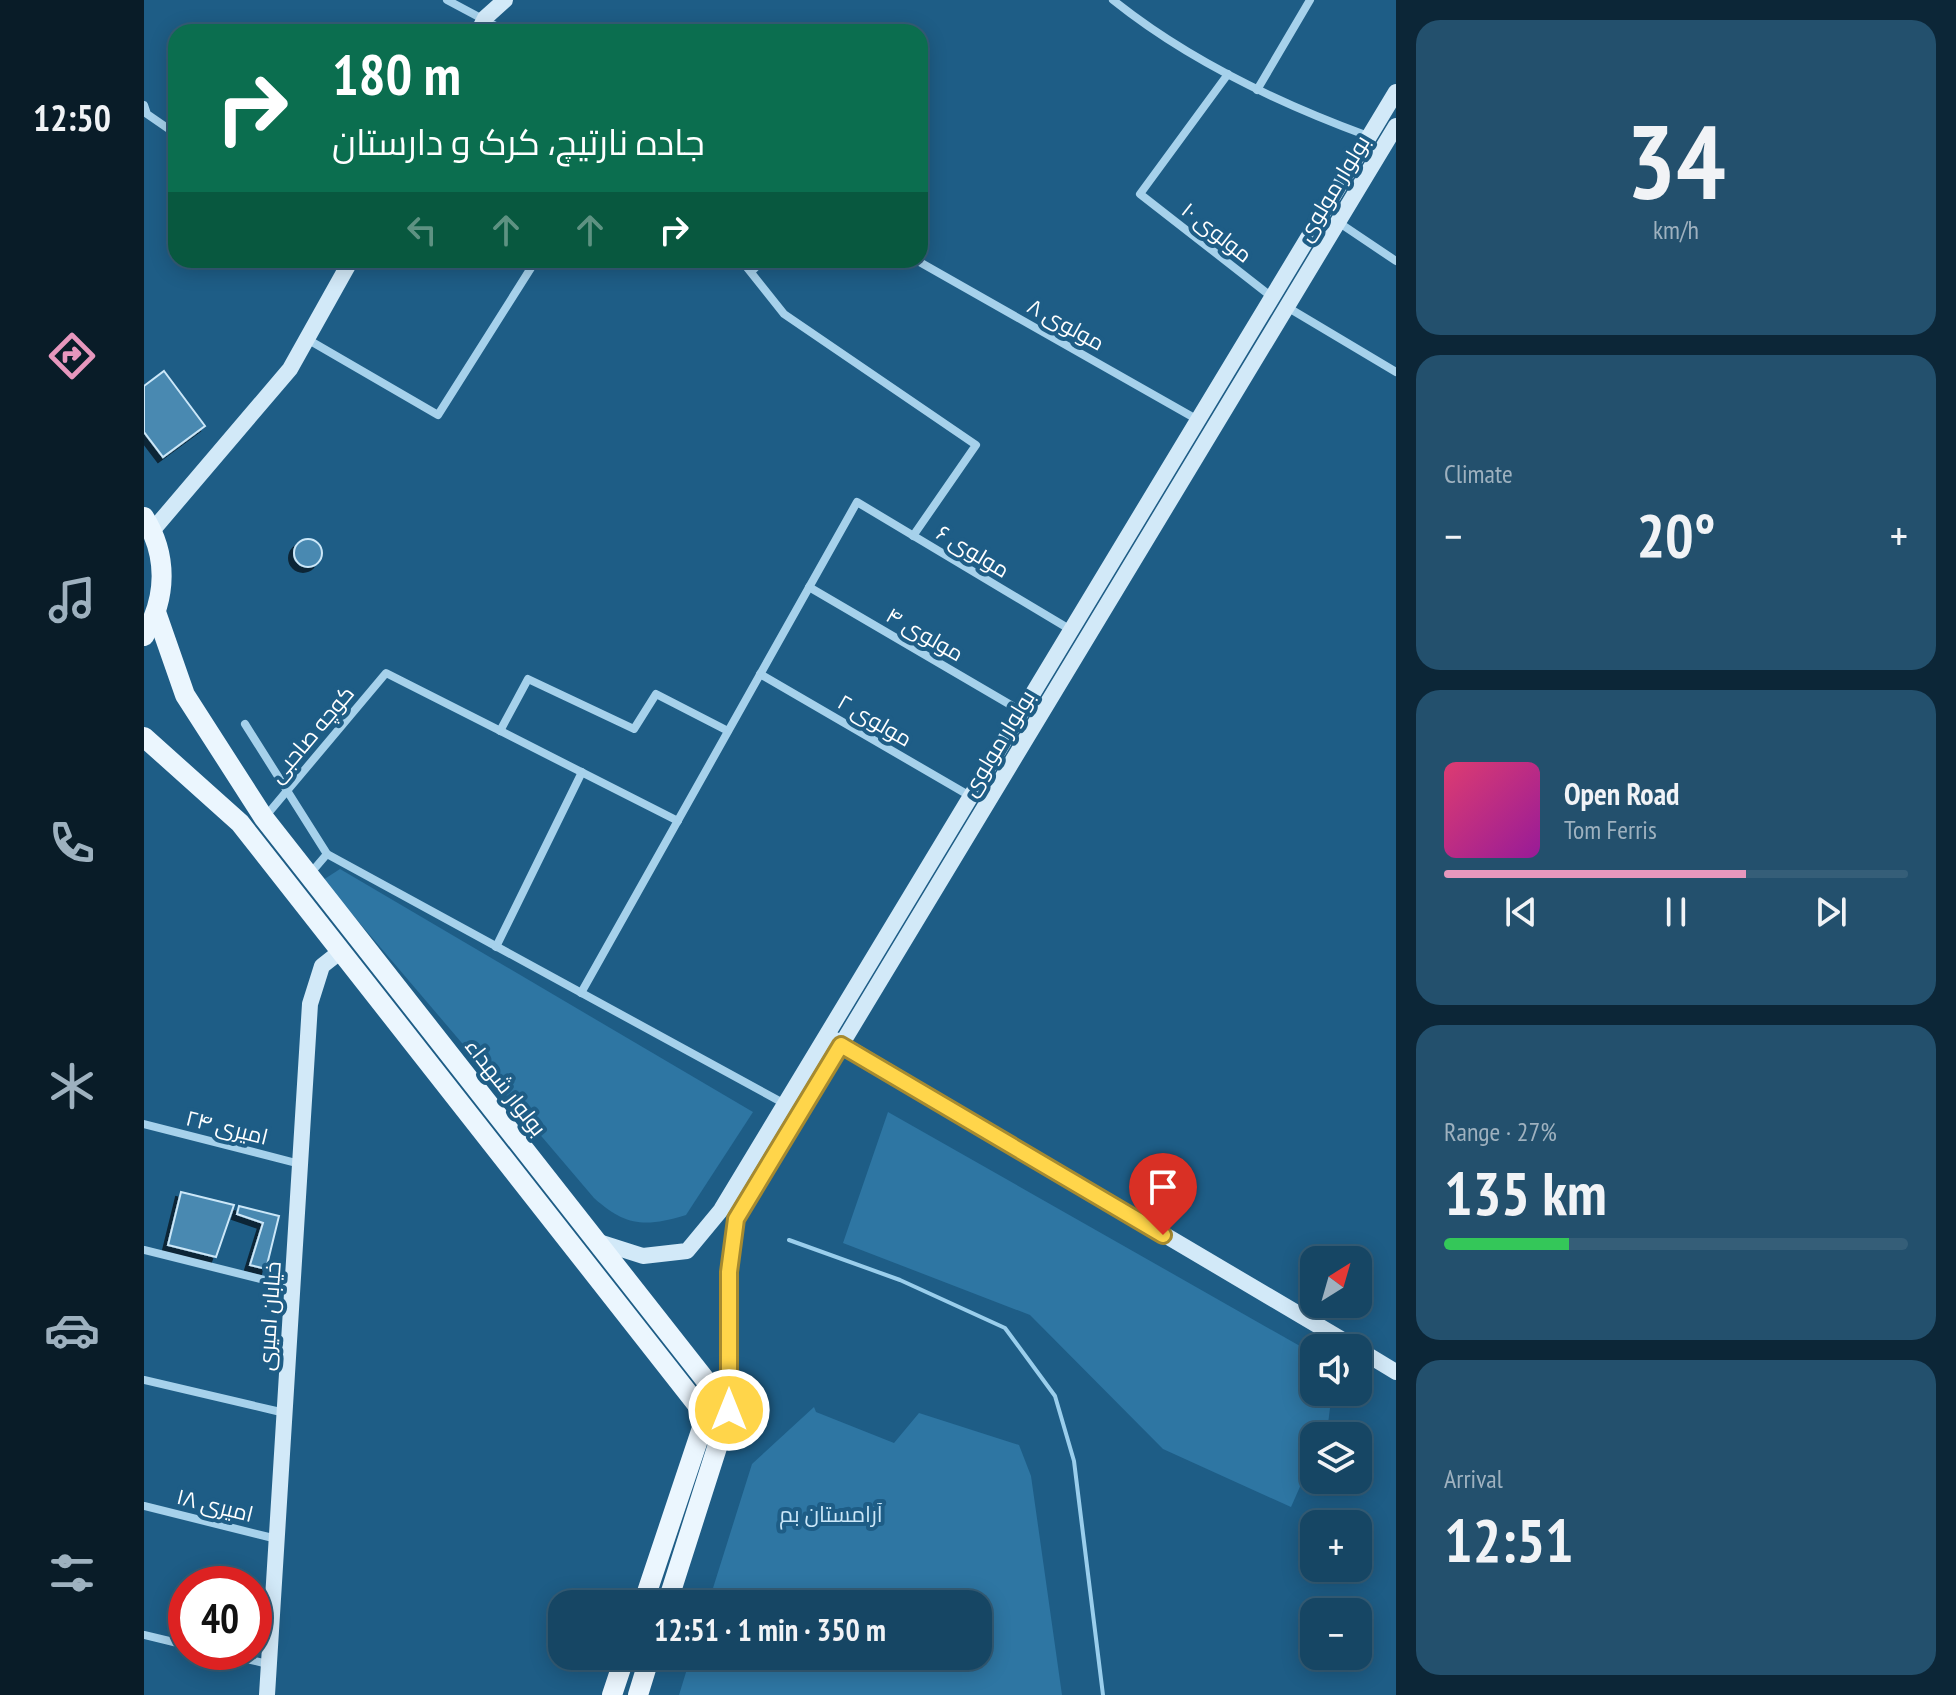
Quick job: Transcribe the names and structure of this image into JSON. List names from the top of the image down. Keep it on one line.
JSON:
{"streets":{"main road":["بولوار شهداء"],"street":["بولوار مولوی","مولوی ۱۰","مولوی ۸","مولوی ۶","مولوی ۴","مولوی ۲","کوچه صاحبی","امیری ۲۴","خیابان امیری","امیری ۱۸"]},"crossings":[["بولوار مولوی","مولوی ۱۰"],["بولوار مولوی","مولوی ۸"],["بولوار مولوی","مولوی ۶"],["بولوار مولوی","مولوی ۴"],["بولوار مولوی","مولوی ۲"],["بولوار مولوی","بولوار شهداء"],["مولوی ۶","مولوی ۴"],["کوچه صاحبی","بولوار شهداء"],["بولوار شهداء","خیابان امیری"],["امیری ۲۴","خیابان امیری"],["خیابان امیری","امیری ۱۸"]],"parks":["آرامستان بم"],"north":"top right","page":{"tabs":"12:50","tile":[["34","km/h"],"Climate",["Range · 27%","135 km"],["Arrival","12:51"]],"turn":["180 m","جاده نارتیچ، کرک و دارستان"],"heat":["−","20°","+"],"song":["Open Road","Tom Ferris"],"map_buttons":["+","−"],"limit":"40","trip":"12:51 · 1 min · 350 m"}}
